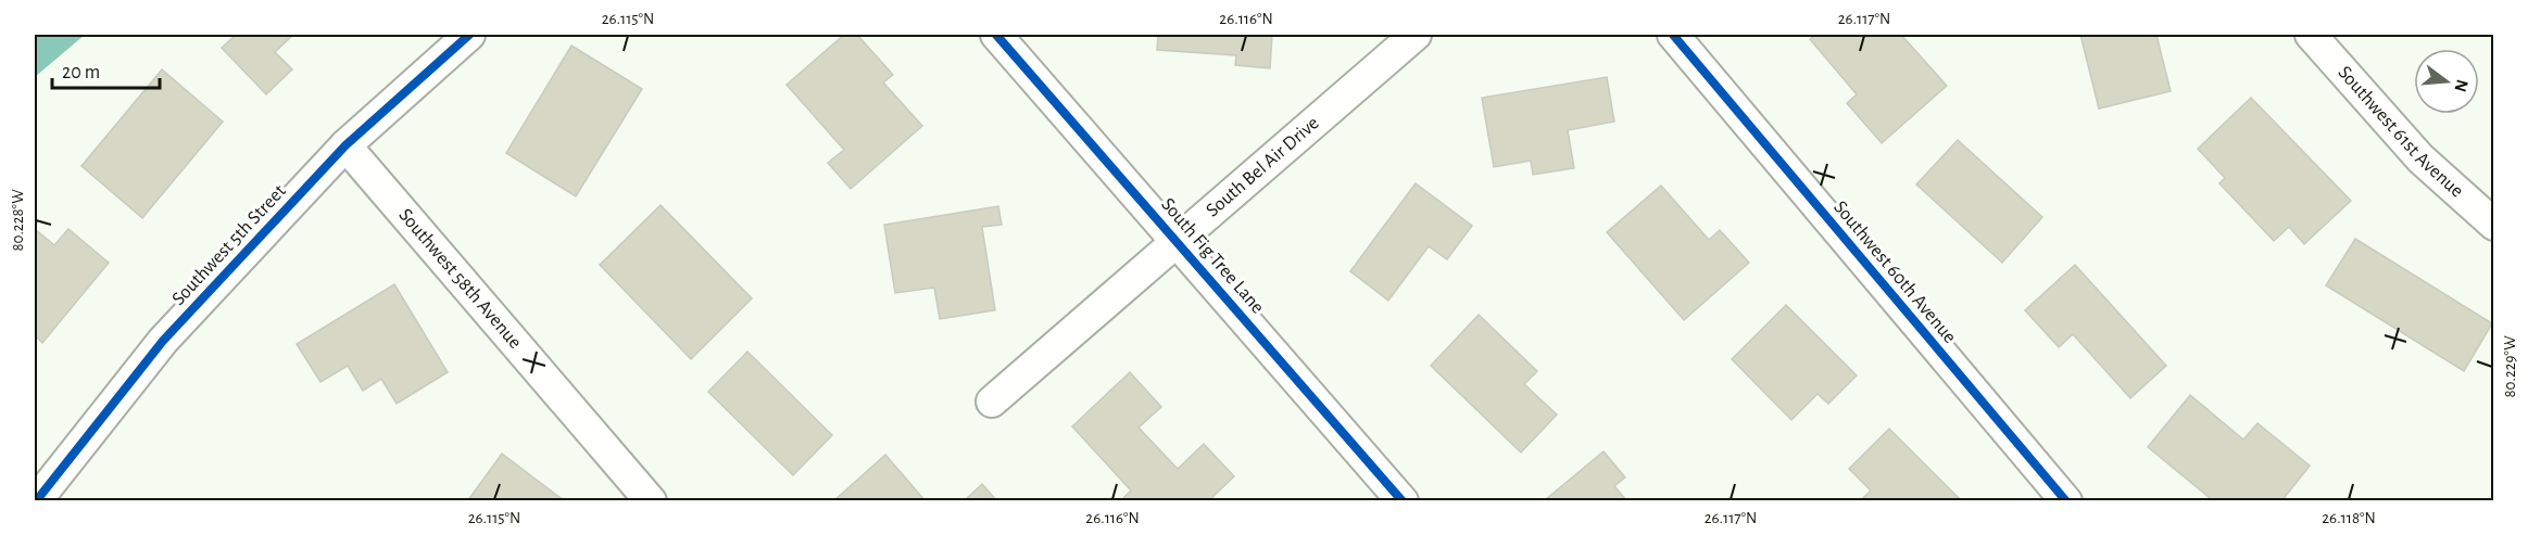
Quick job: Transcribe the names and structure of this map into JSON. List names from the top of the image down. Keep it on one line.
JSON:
{"streets":{"street":["Southwest 61st Avenue","South Bel Air Drive","Southwest 5th Street","South Fig Tree Lane","Southwest 60th Avenue","Southwest 58th Avenue"]},"crossings":[["South Bel Air Drive","South Fig Tree Lane"],["Southwest 5th Street","Southwest 58th Avenue"]],"scale_bar":"20 m","north":"right","coordinates":["26.115°N","26.116°N","26.117°N","80.228°W","80.229°W","26.118°N"]}
